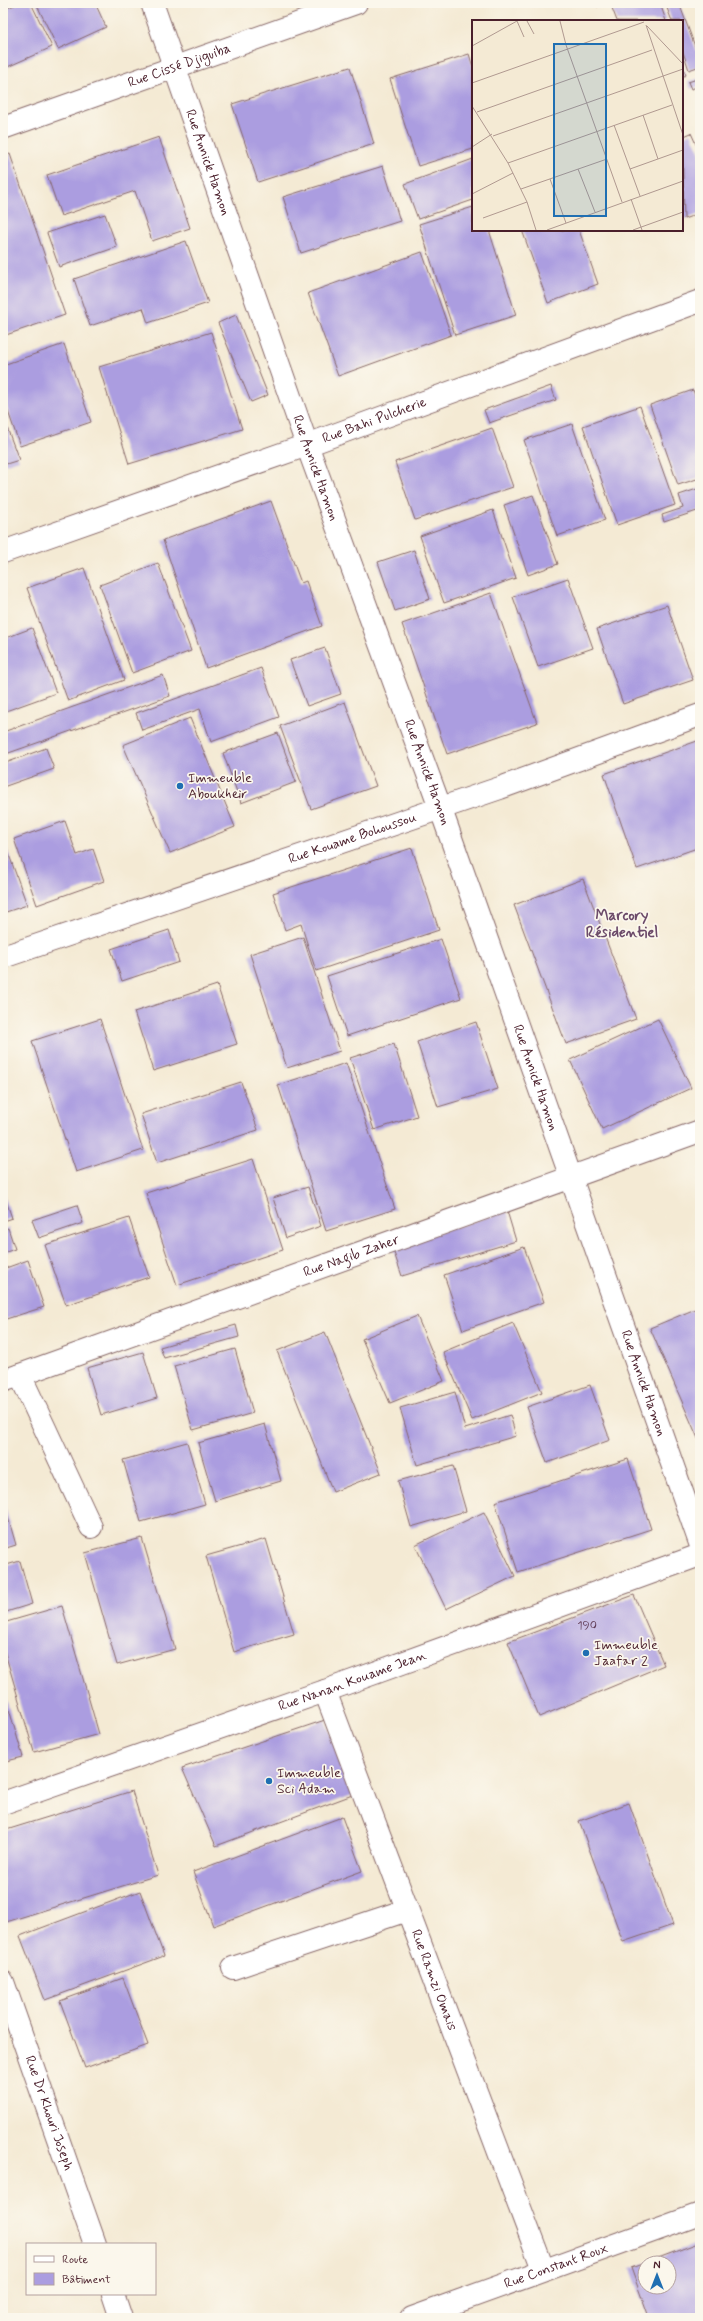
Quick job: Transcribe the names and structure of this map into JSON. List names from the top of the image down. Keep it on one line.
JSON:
{"streets":{"street":["Rue Cissé Djiguiba","Rue Annick Hamon","Rue Bahi Pulcherie","Rue Kouame Bohoussou","Rue Nagib Zaher","Rue Nanan Kouame Jean","Rue Ramzi Omais","Rue Dr Khouri Joseph","Rue Constant Roux"]},"crossings":[["Rue Cissé Djiguiba","Rue Annick Hamon"],["Rue Annick Hamon","Rue Bahi Pulcherie"],["Rue Annick Hamon","Rue Kouame Bohoussou"],["Rue Annick Hamon","Rue Nagib Zaher"],["Rue Nanan Kouame Jean","Rue Ramzi Omais"],["Rue Ramzi Omais","Rue Constant Roux"]],"districts":["Marcory Résidentiel"],"places":["Immeuble Aboukheir","Immeuble Jaafar 2","Immeuble Sci Adam"],"house_numbers":["190"],"legend":["Route","Bâtiment"],"north":"top"}
